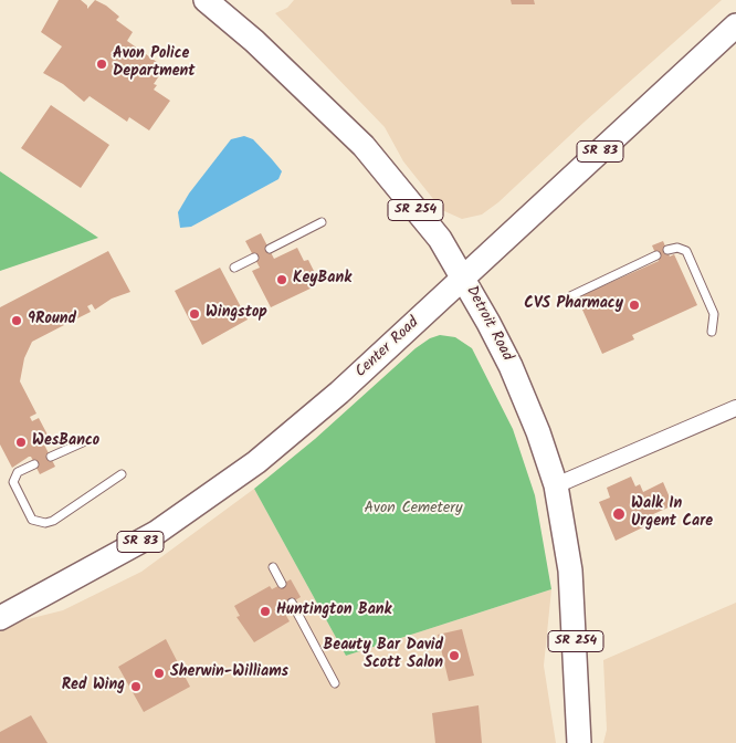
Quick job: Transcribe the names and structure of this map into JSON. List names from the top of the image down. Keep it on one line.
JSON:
{"streets":{"main road":["SR 83","SR 254","Detroit Road","Center Road"]},"crossings":[["Detroit Road","Center Road"]],"parks":["Avon Cemetery"],"places":["Avon Police Department","KeyBank","CVS Pharmacy","Wingstop","9Round","WesBanco","Walk In Urgent Care","Huntington Bank","Beauty Bar David Scott Salon","Sherwin-Williams","Red Wing"]}
